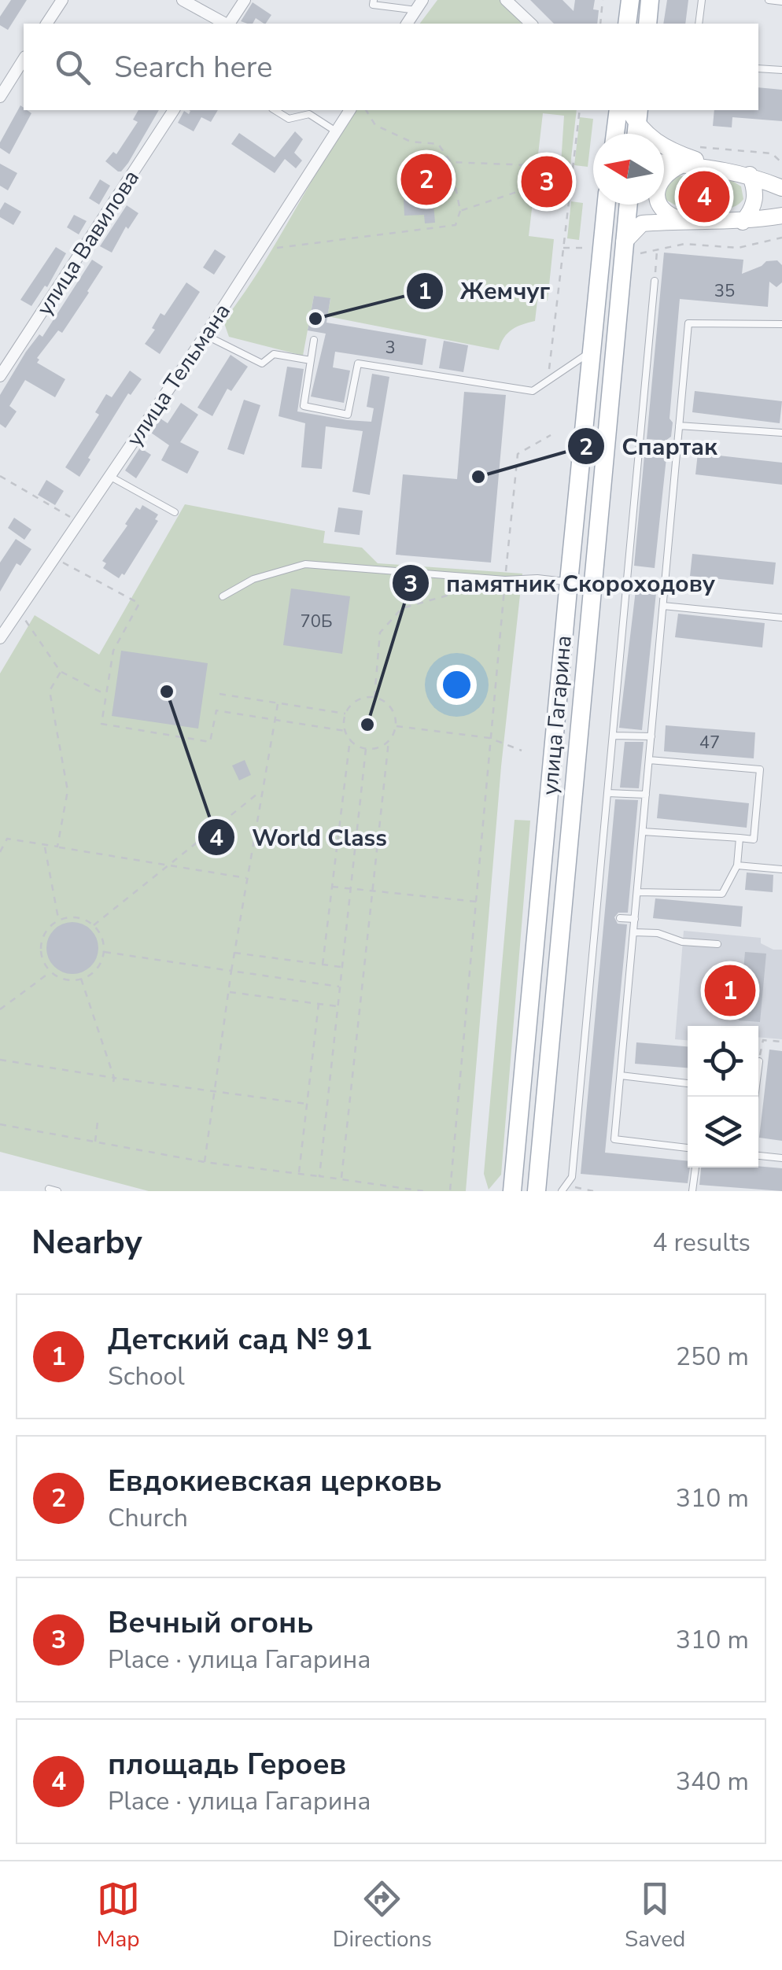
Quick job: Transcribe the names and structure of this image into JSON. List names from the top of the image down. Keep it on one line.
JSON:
{"streets":{"main road":["улица Гагарина"],"street":["улица Вавилова","улица Тельмана"]},"places":["Жемчуг","Спартак","World Class","памятник Скороходову"],"house_numbers":["35","3","70Б","47"],"north":"left","page":{"search":"Search here","pins":["2","3","4","1"],"heading":["Nearby","4 results"],"list":[{"mark":"1","name":"Детский сад № 91","note":"School","value":"250 m"},{"mark":"2","name":"Евдокиевская церковь","note":"Church","value":"310 m"},{"mark":"3","name":"Вечный огонь","note":"Place · улица Гагарина","value":"310 m"},{"mark":"4","name":"площадь Героев","note":"Place · улица Гагарина","value":"340 m"}],"nav":["Map","Directions","Saved"]}}
